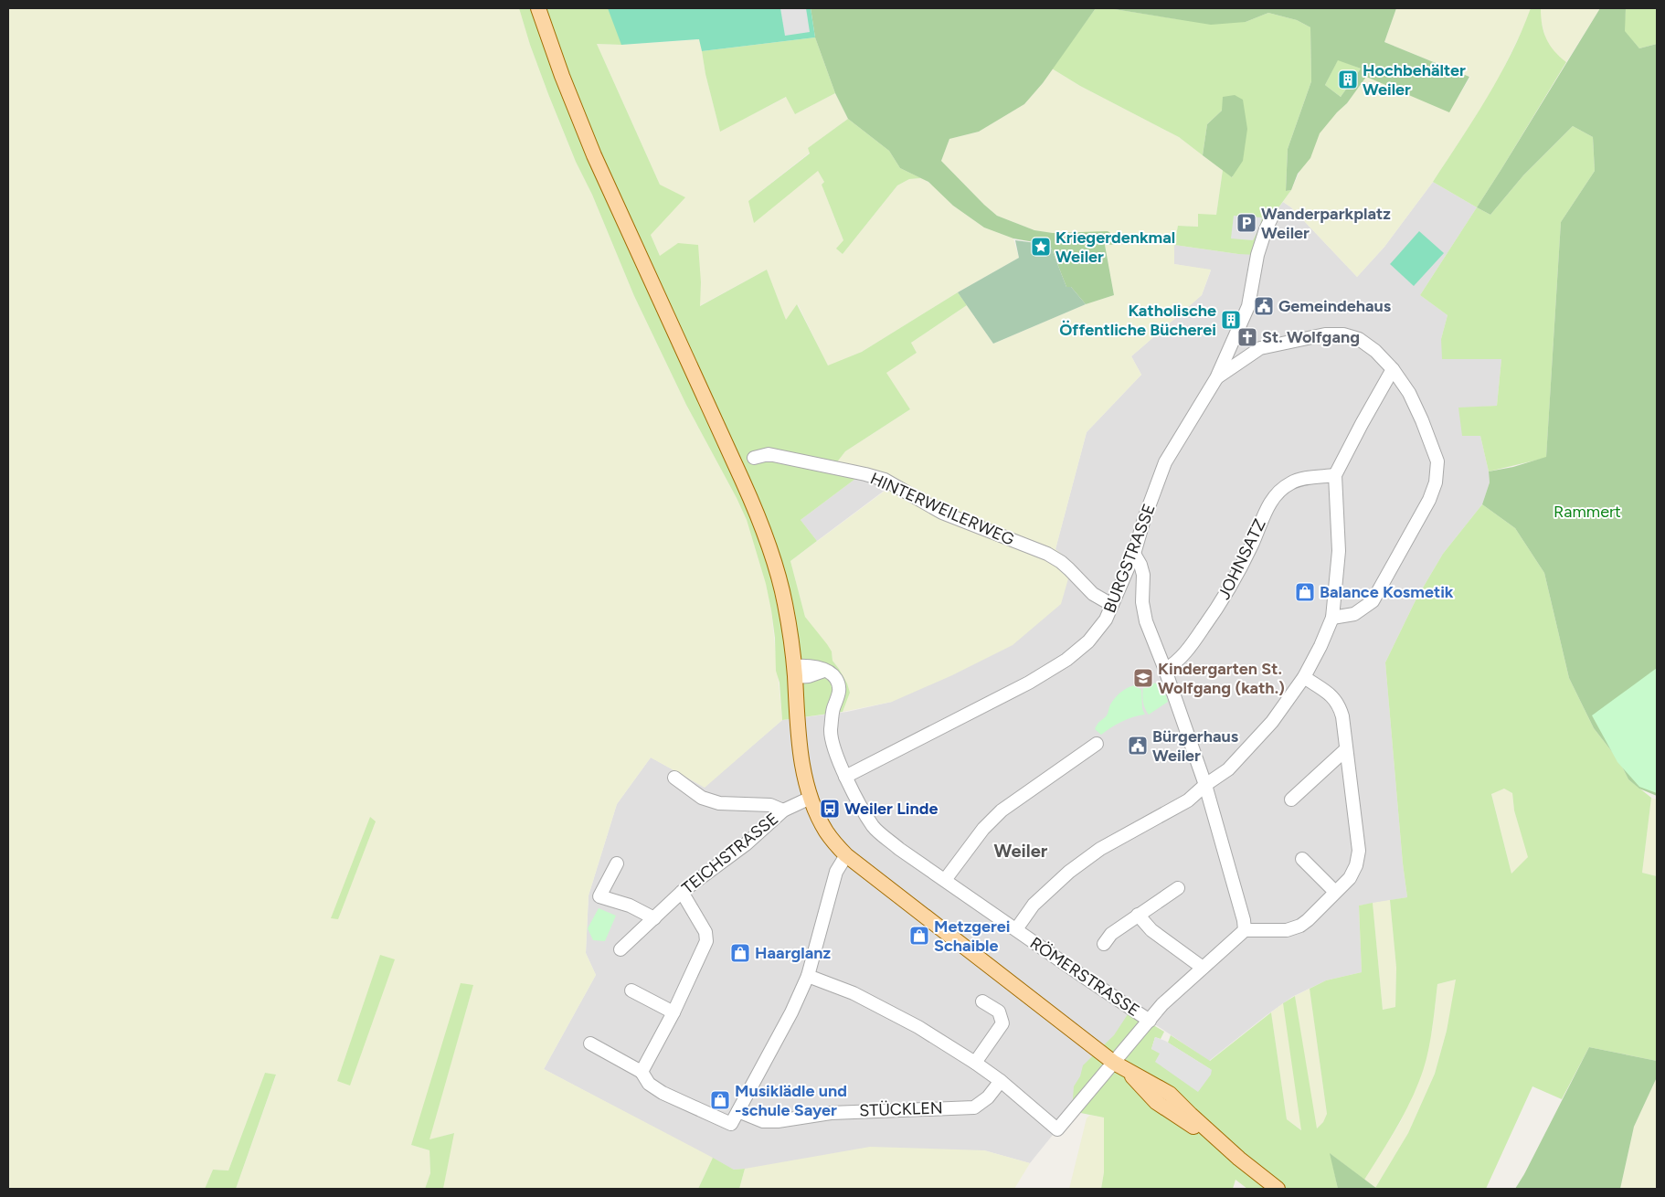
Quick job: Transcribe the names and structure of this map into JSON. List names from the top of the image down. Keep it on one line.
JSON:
{"streets":{"street":["HINTERWEILERWEG","BURGSTRASSE","JOHNSATZ","TEICHSTRASSE","RÖMERSTRASSE","STÜCKLEN"]},"crossings":[["HINTERWEILERWEG","BURGSTRASSE"],["BURGSTRASSE","RÖMERSTRASSE"]],"districts":["Weiler"],"parks":["Rammert"],"places":{"building":["Hochbehälter Weiler","Katholische Öffentliche Bücherei"],"parking":["Wanderparkplatz Weiler"],"place":["Kriegerdenkmal Weiler"],"public building":["Gemeindehaus","Bürgerhaus Weiler"],"church":["St. Wolfgang"],"shop":["Balance Kosmetik","Metzgerei Schaible","Haarglanz","Musiklädle und -schule Sayer"],"school or university":["Kindergarten St. Wolfgang (kath.)"],"bus stop":["Weiler Linde"]}}
